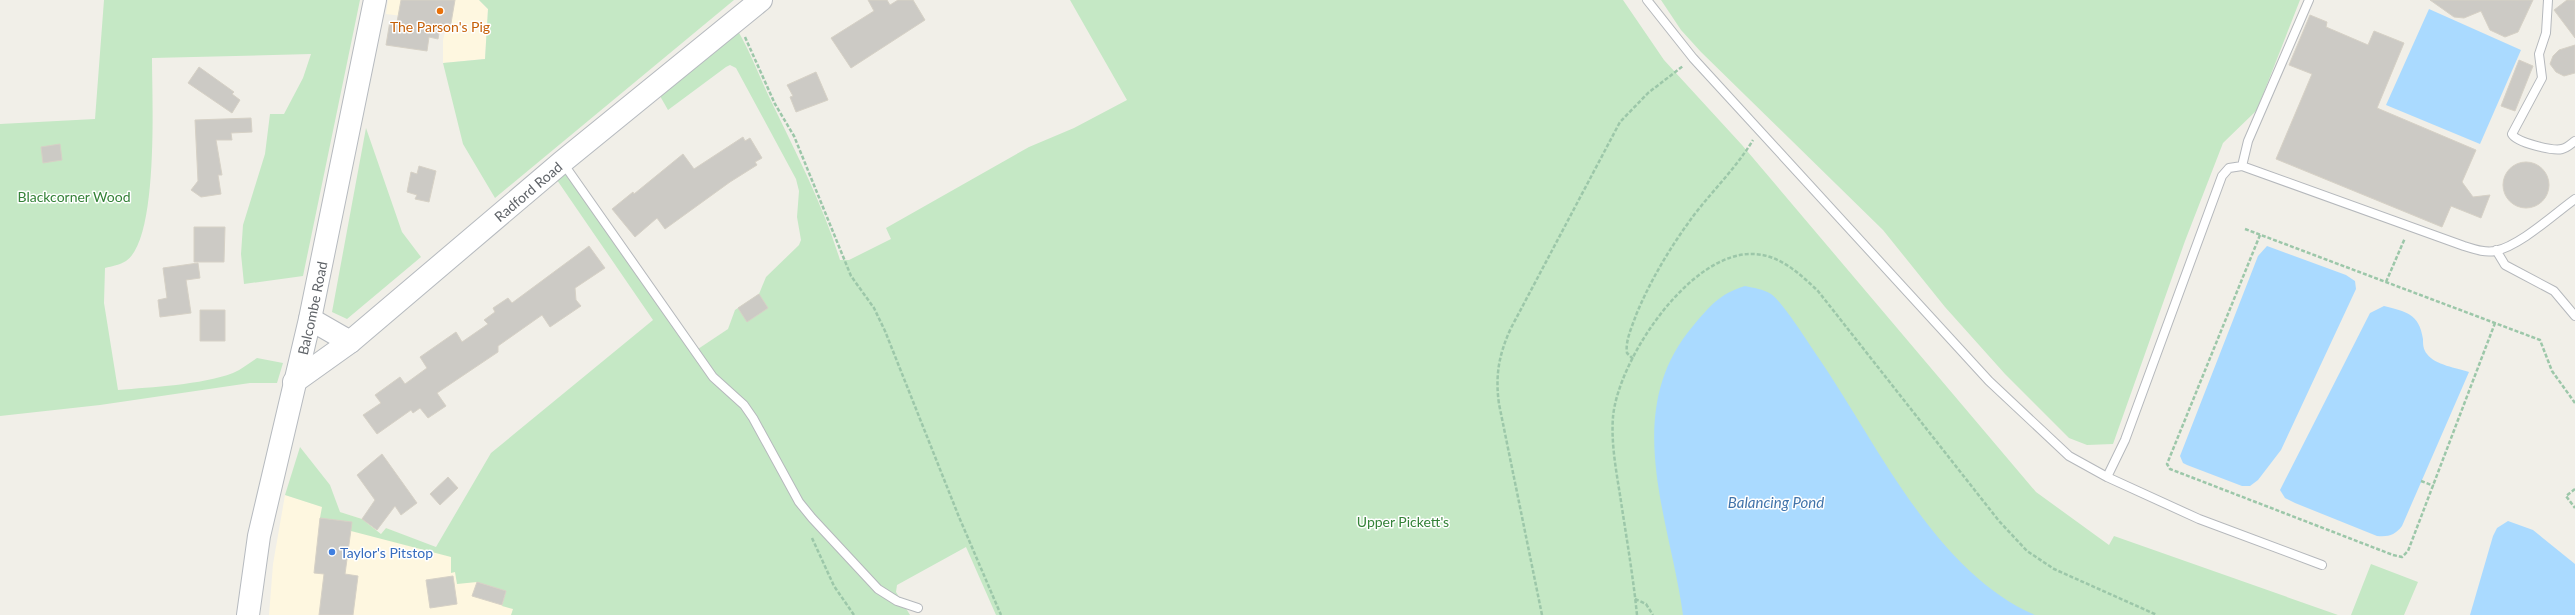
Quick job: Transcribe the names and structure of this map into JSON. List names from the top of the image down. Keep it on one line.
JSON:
{"streets":{"street":["Radford Road","Balcombe Road"]},"crossings":[["Radford Road","Balcombe Road"]],"water":["Balancing Pond"],"parks":["Blackcorner Wood","Upper Pickett's"],"places":["The Parson's Pig","Taylor's Pitstop"]}
